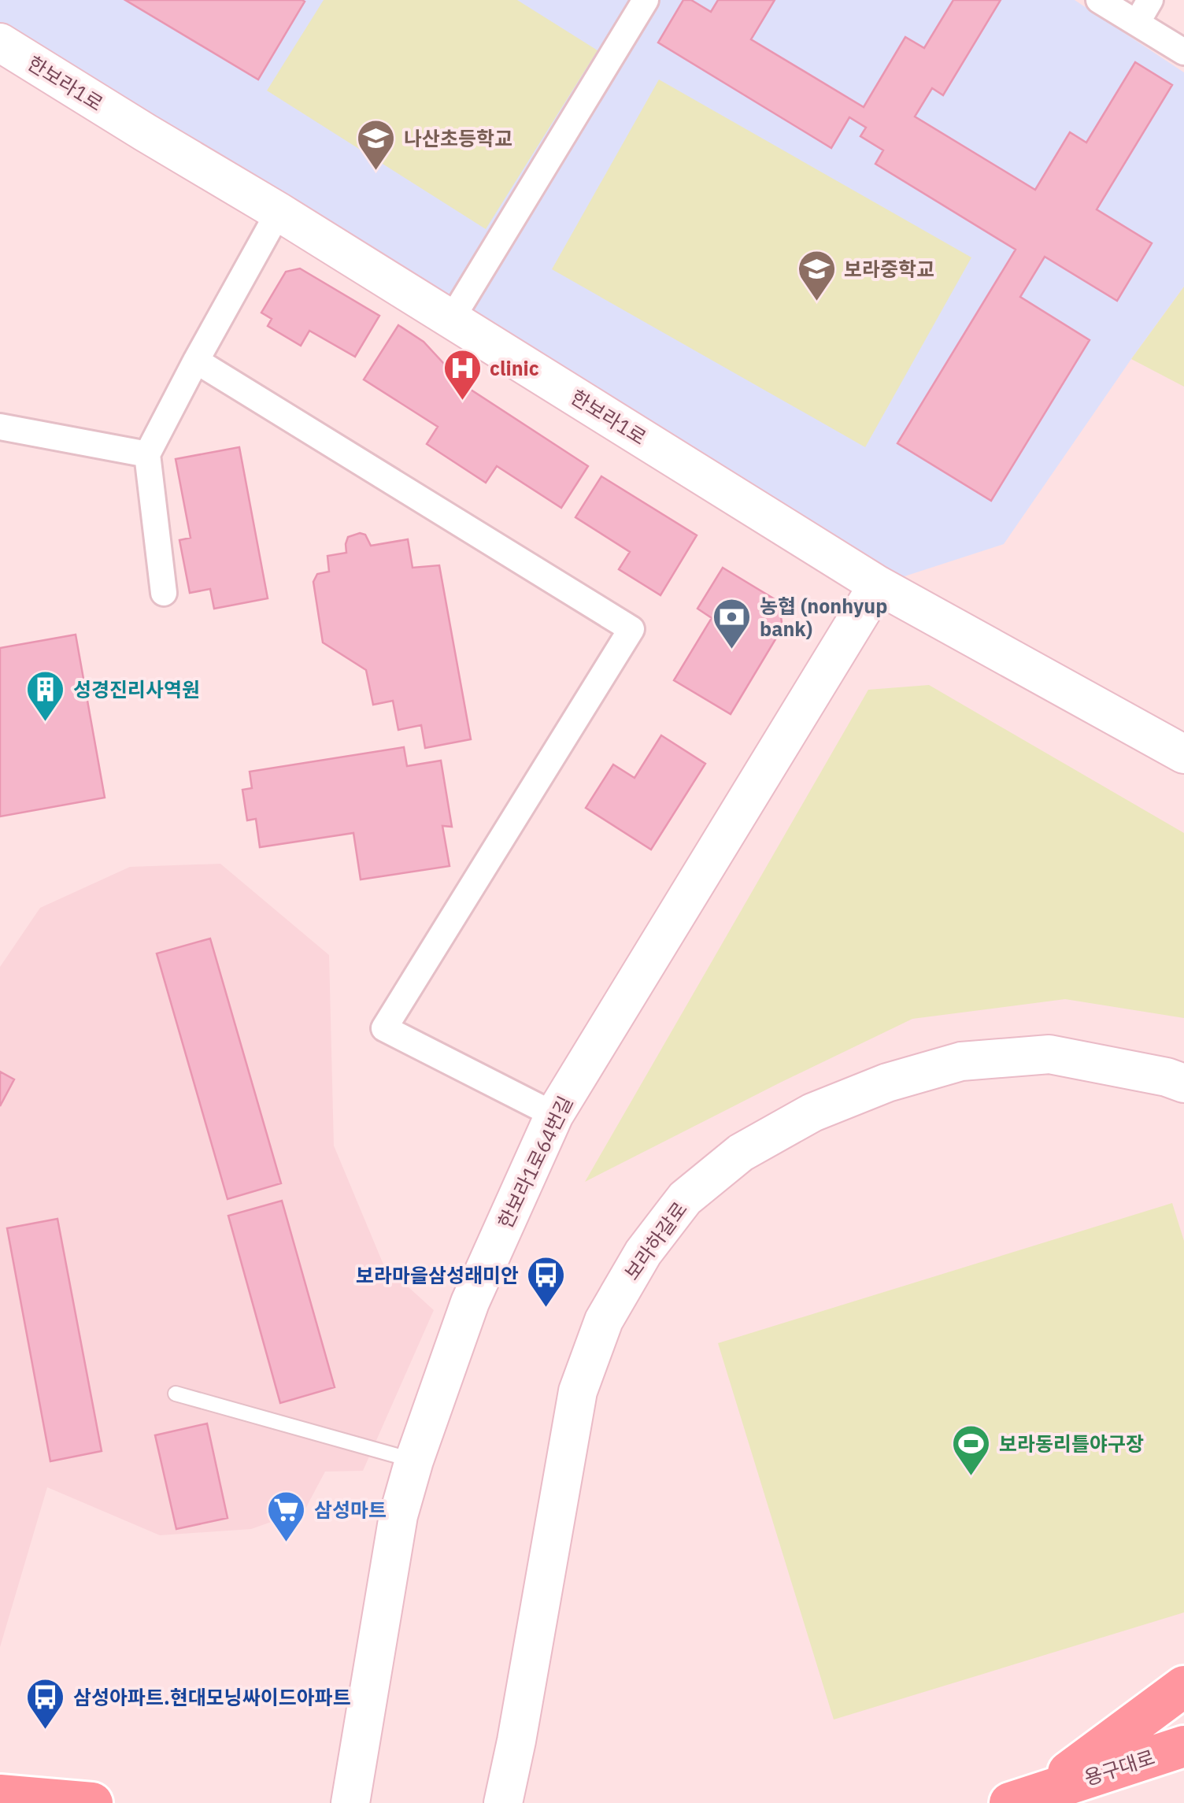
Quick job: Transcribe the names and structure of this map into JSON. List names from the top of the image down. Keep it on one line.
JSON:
{"streets":{"main road":["용구대로"],"street":["한보라1로","한보라1로64번길","보라하갈로"]},"crossings":[["한보라1로","한보라1로64번길"]],"places":{"school or university":["나산초등학교","보라중학교"],"hospital":["clinic"],"bank":["농협 (nonhyup bank)"],"building":["성경진리사역원"],"bus stop":["보라마을삼성래미안","삼성아파트.현대모닝싸이드아파트"],"sports":["보라동리틀야구장"],"supermarket":["삼성마트"]}}
